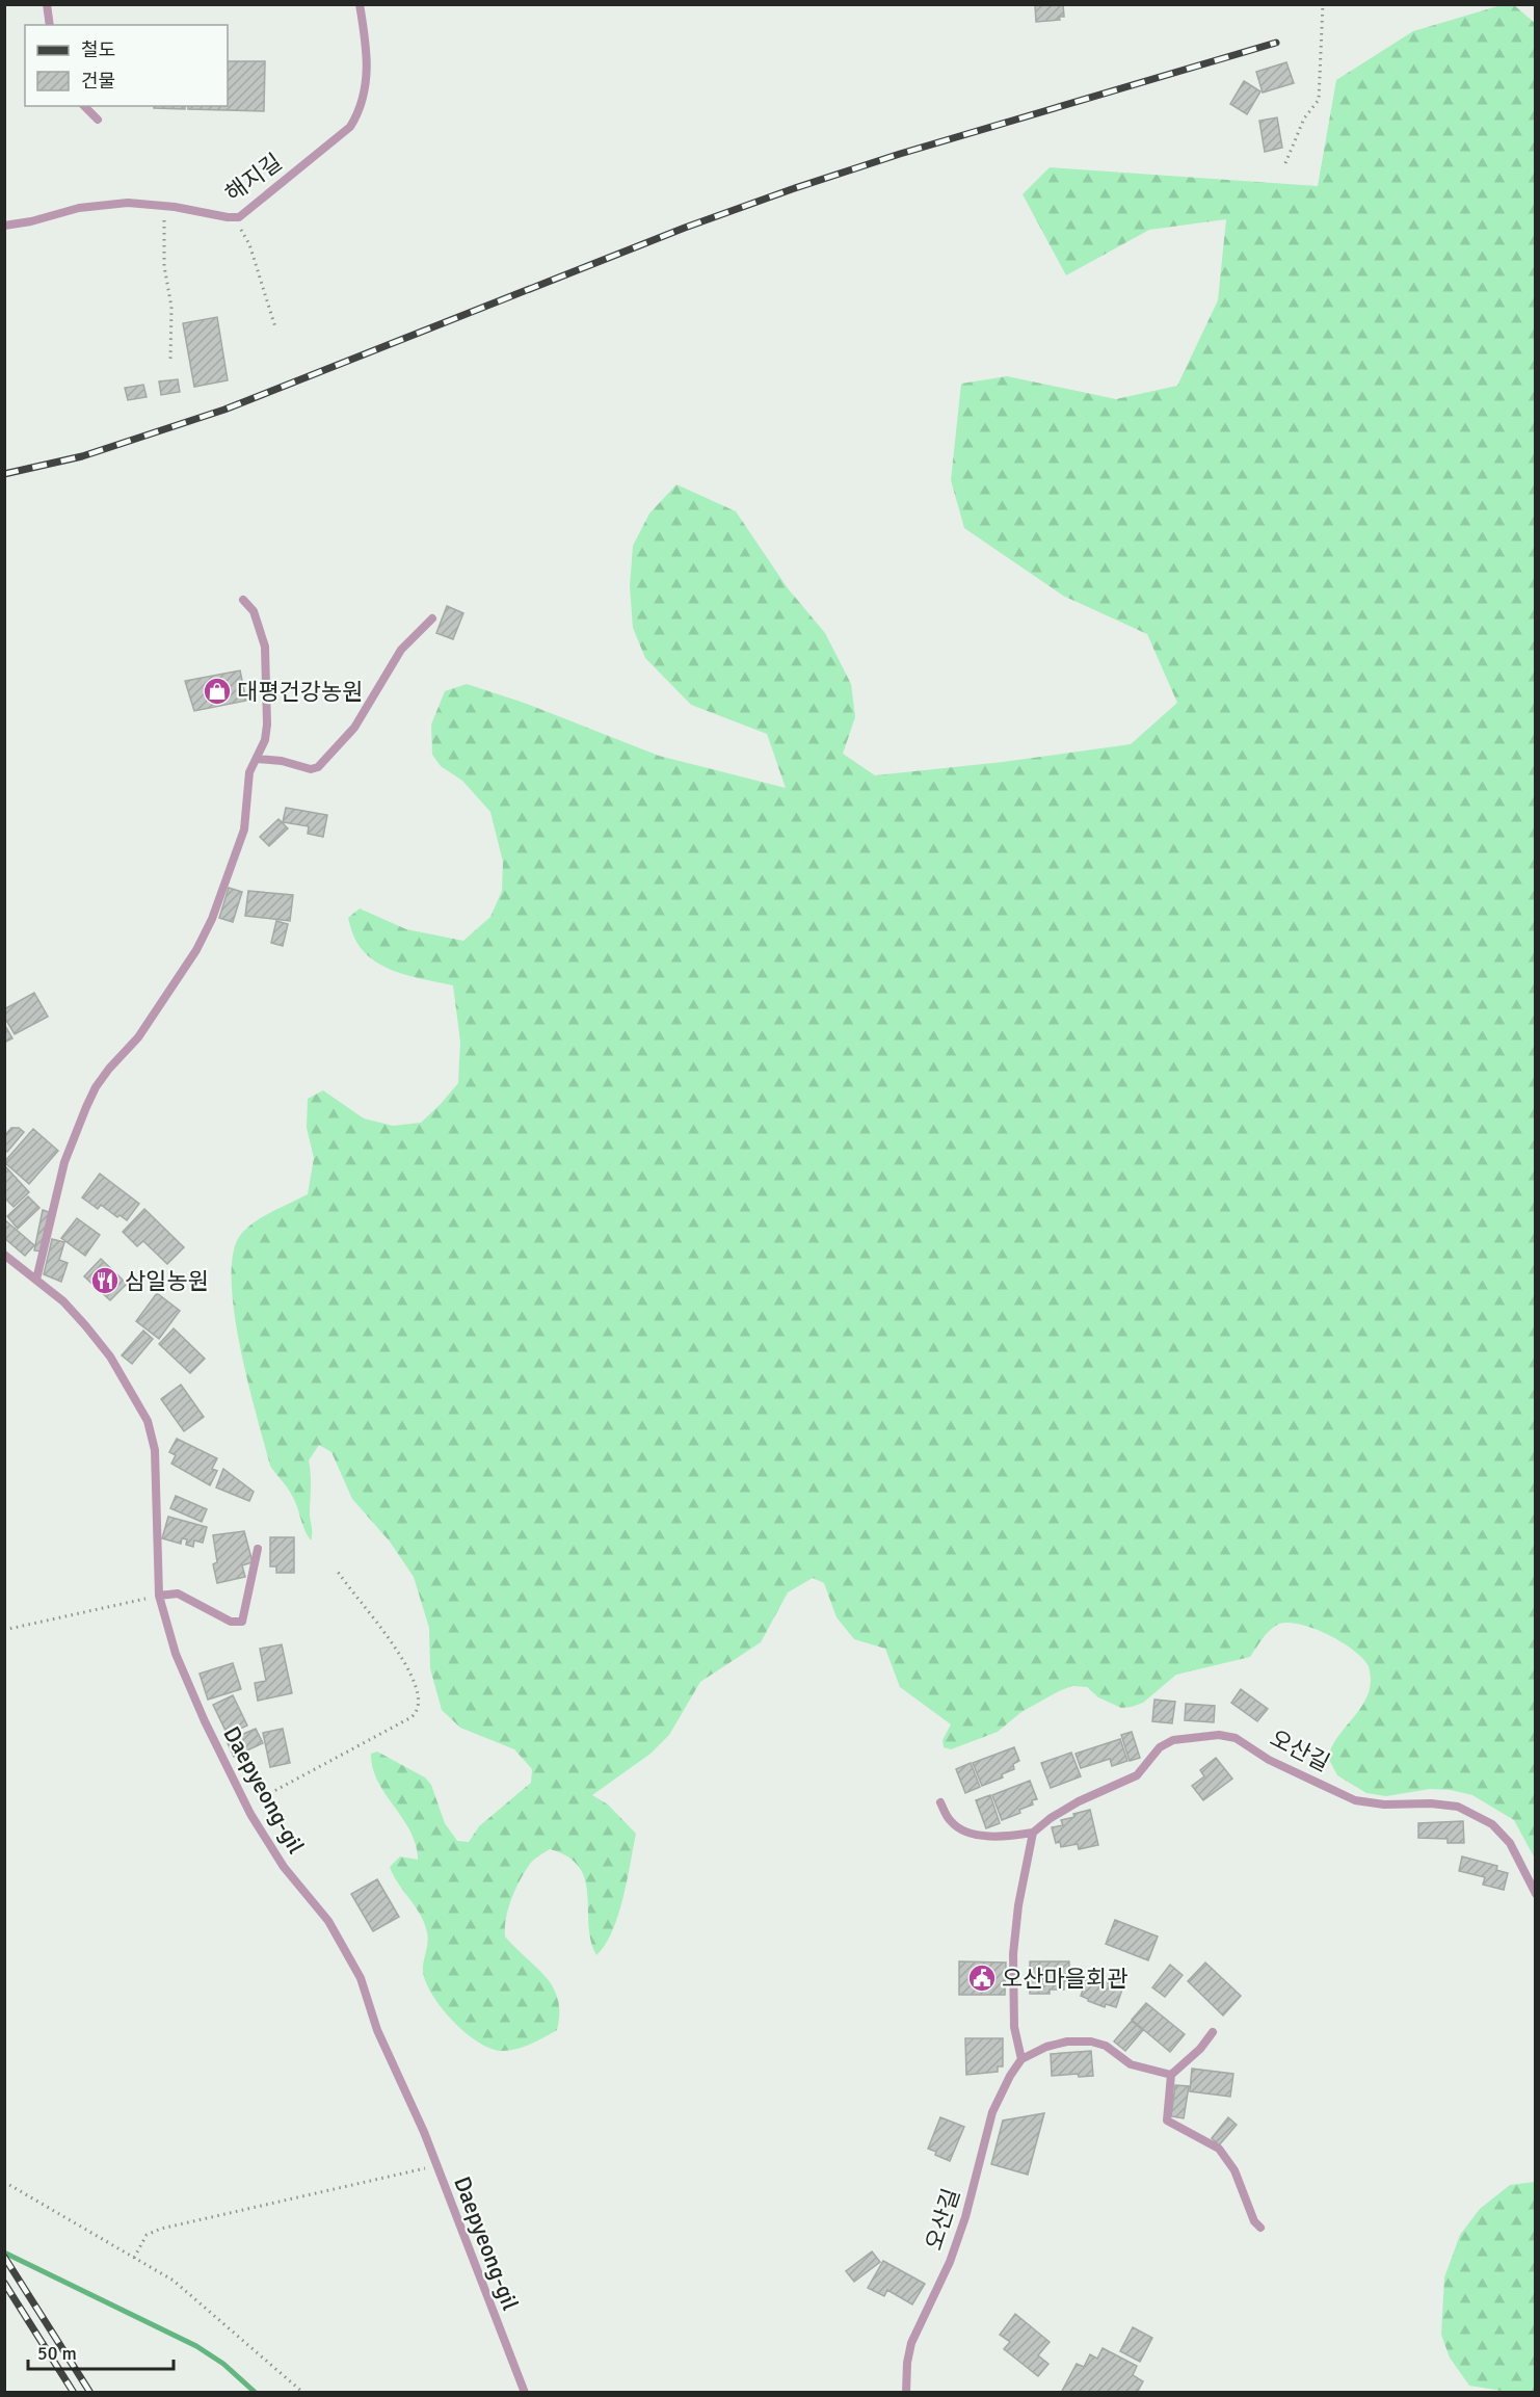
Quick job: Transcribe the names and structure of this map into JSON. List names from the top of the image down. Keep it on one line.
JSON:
{"streets":{"lane":["해지길","오산길","Daepyeong-gil"]},"places":{"shop":["대평건강농원"],"restaurant":["삼일농원"],"public building":["오산마을회관"]},"legend":["철도","건물"],"scale_bar":"50 m"}
